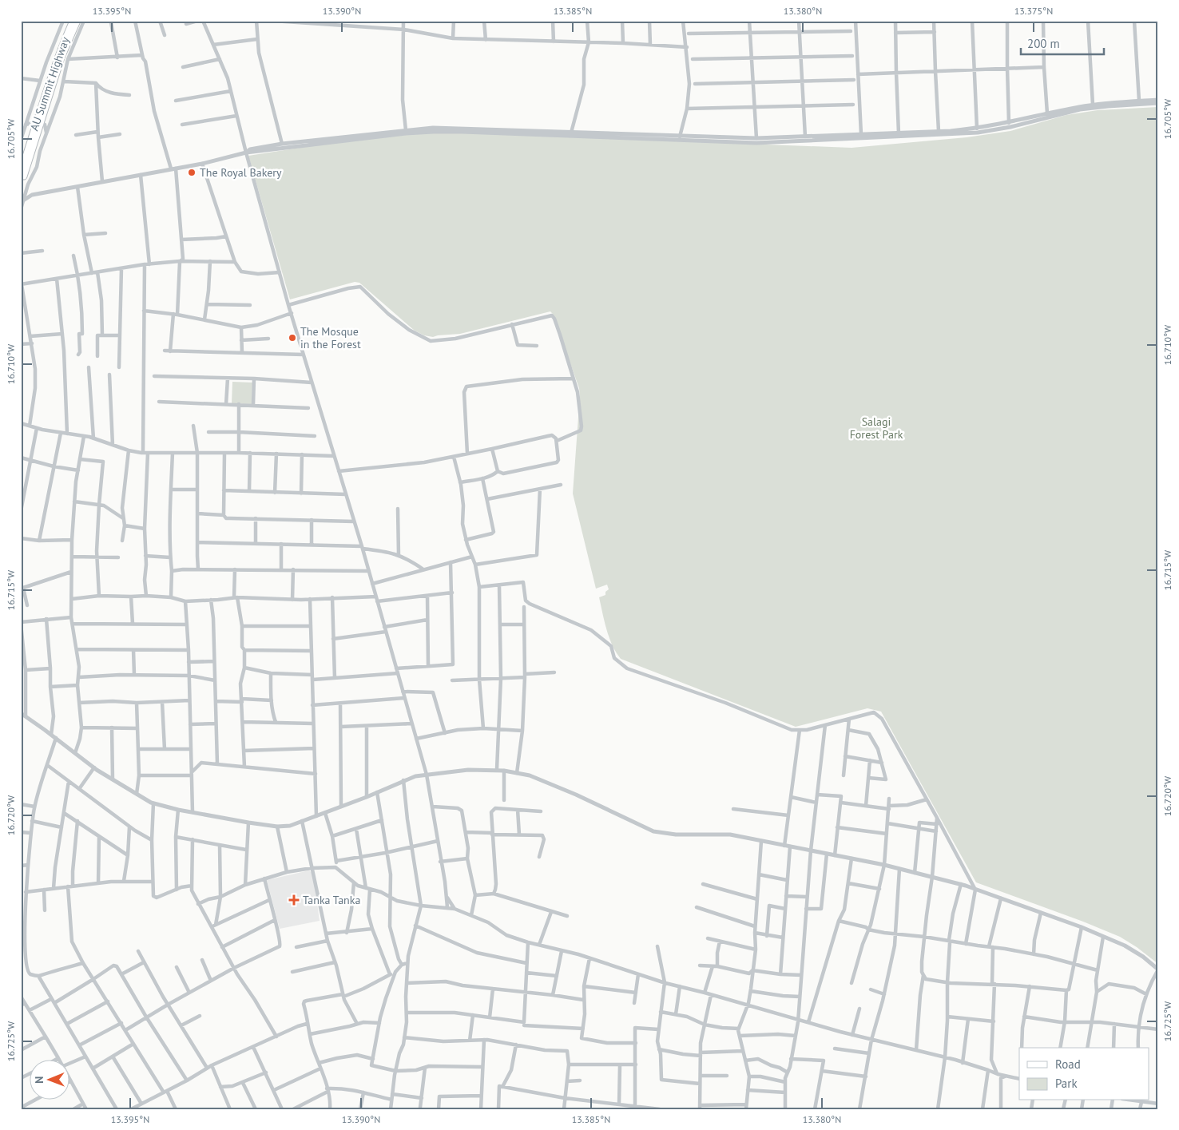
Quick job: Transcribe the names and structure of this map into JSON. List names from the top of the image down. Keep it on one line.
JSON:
{"streets":{"main road":["AU Summit Highway"]},"parks":["Salagi Forest Park"],"places":{"other":["The Royal Bakery","The Mosque in the Forest"],"health":["Tanka Tanka"]},"legend":["Road","Park"],"scale_bar":"200 m","north":"left","coordinates":["13.395°N","13.390°N","13.385°N","13.380°N","13.375°N","16.705°W","16.710°W","16.715°W","16.720°W","16.725°W"]}
